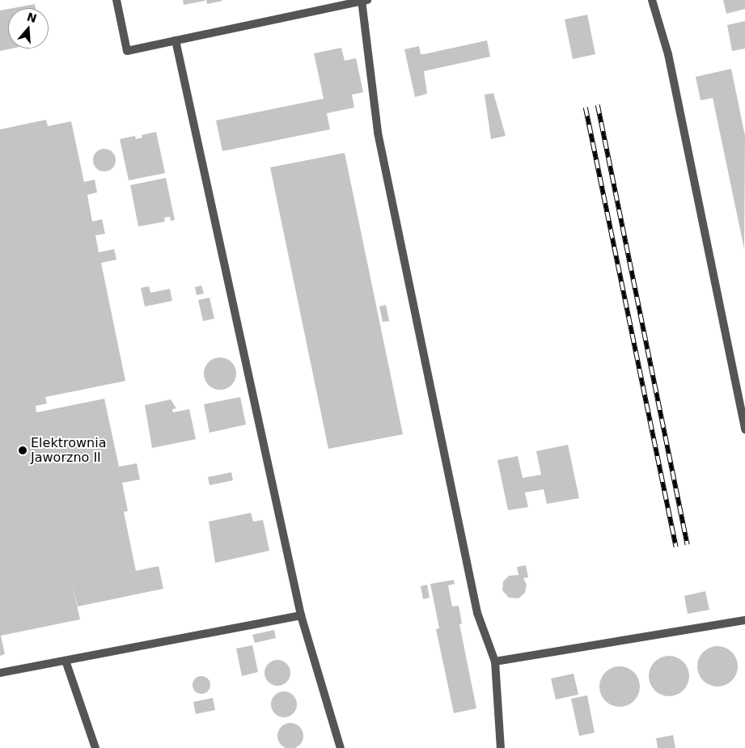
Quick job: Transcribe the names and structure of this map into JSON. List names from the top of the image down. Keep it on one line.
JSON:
{"places":["Elektrownia Jaworzno II"],"north":"top"}
